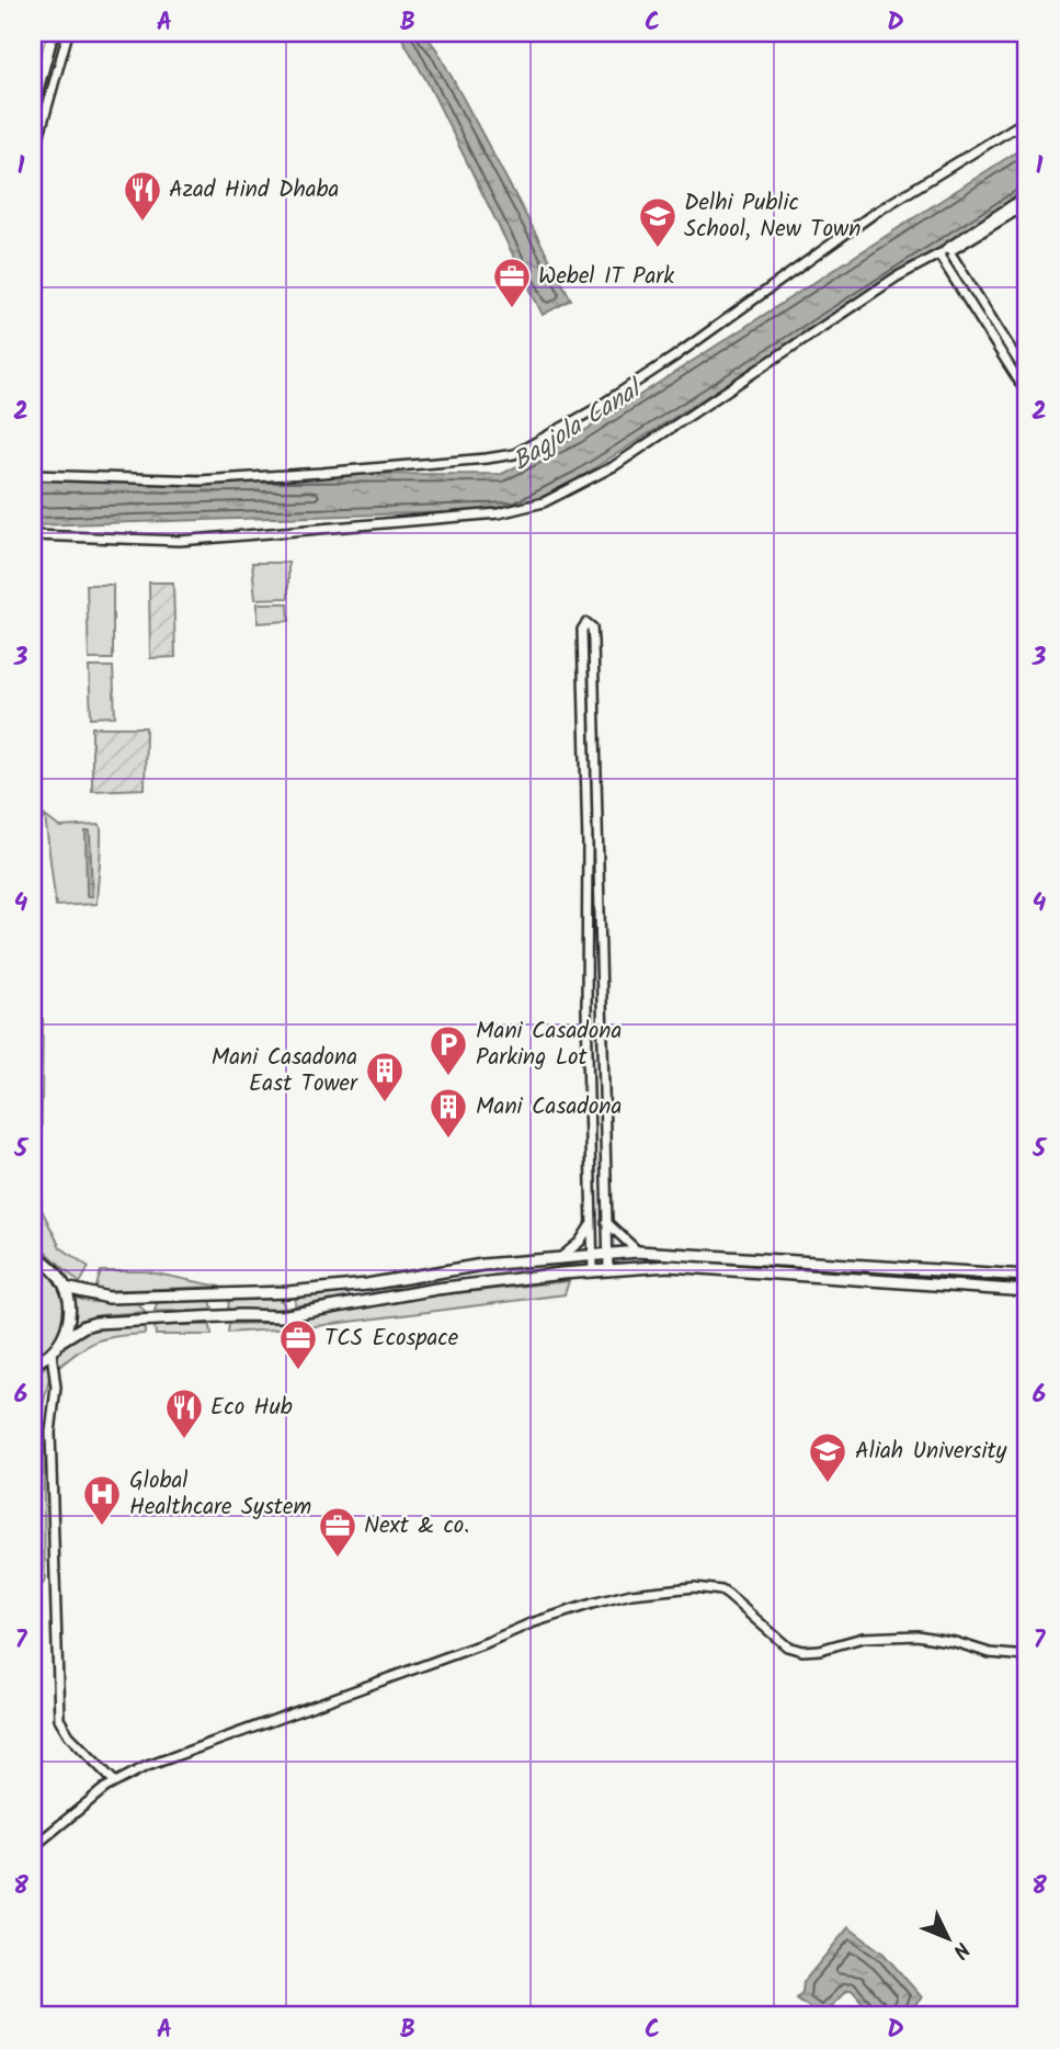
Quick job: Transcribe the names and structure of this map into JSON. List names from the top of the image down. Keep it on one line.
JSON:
{"water":["Bagjola Canal"],"places":{"restaurant":["Azad Hind Dhaba","Eco Hub"],"school or university":["Delhi Public School, New Town","Aliah University"],"office":["Webel IT Park","TCS Ecospace","Next & co."],"parking":["Mani Casadona Parking Lot"],"building":["Mani Casadona East Tower","Mani Casadona"],"hospital":["Global Healthcare System"]},"north":"bottom right","grid":{"columns":["A","B","C","D"],"rows":["1","2","3","4","5","6","7","8"]}}
